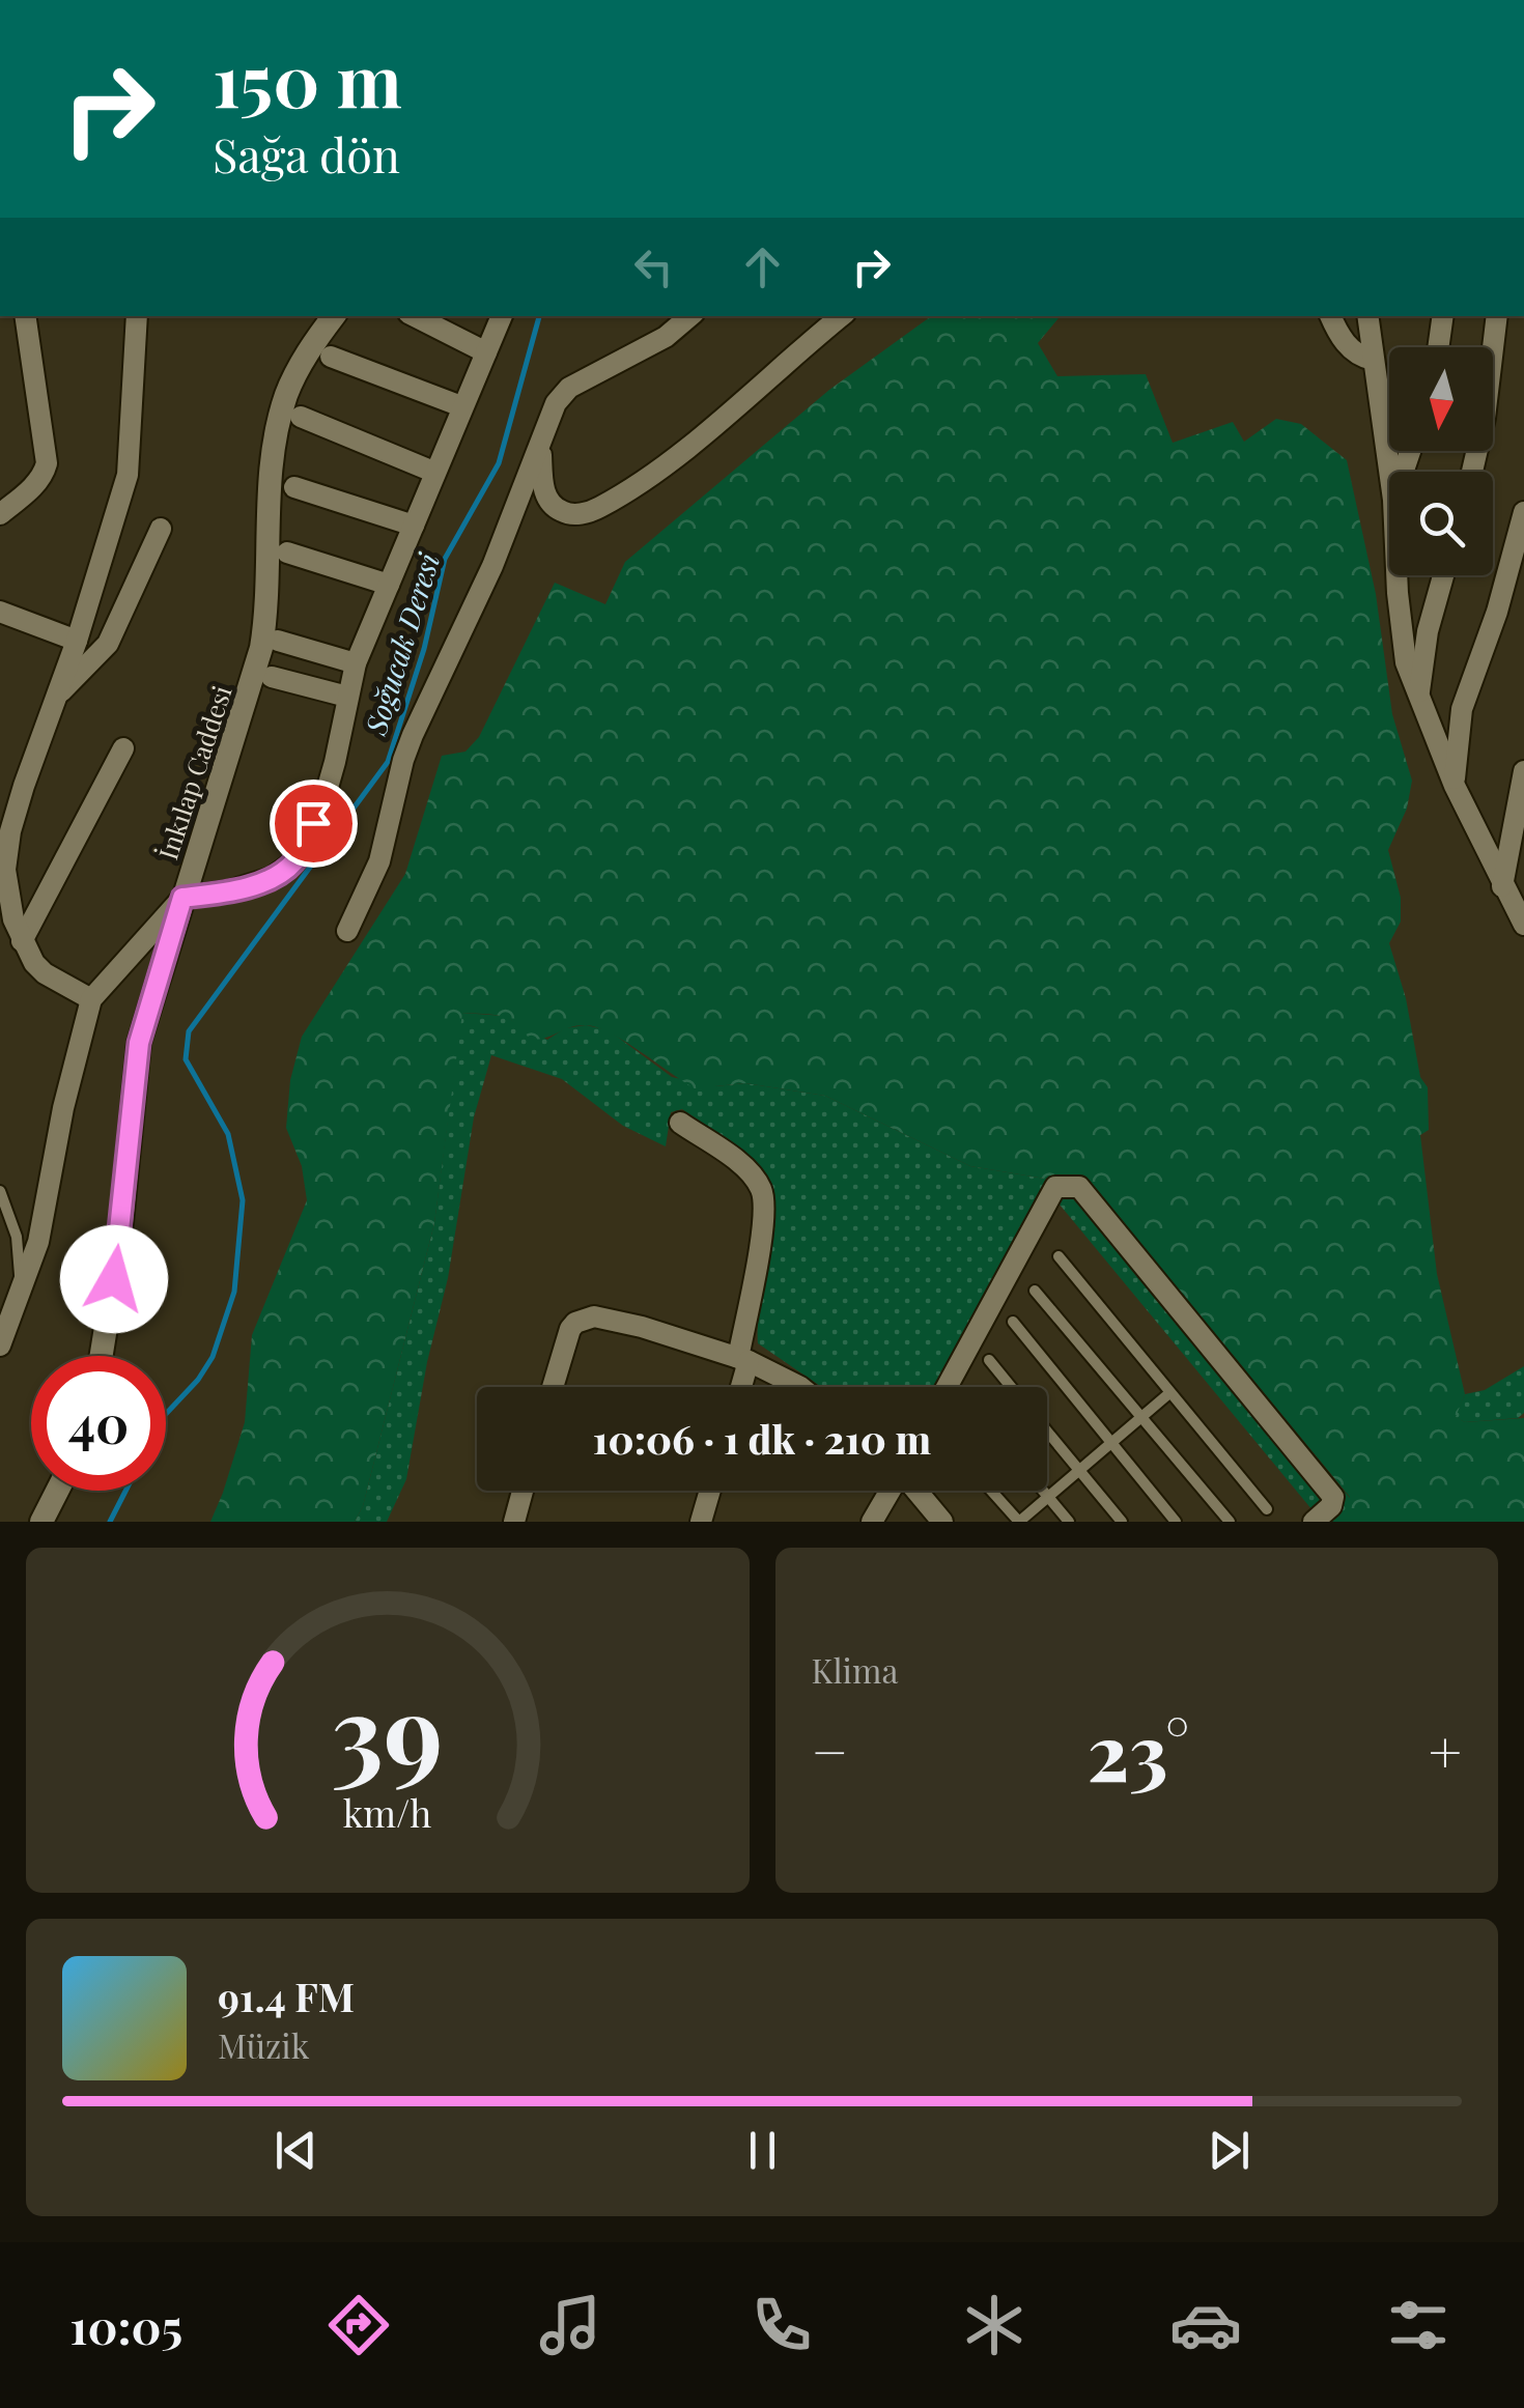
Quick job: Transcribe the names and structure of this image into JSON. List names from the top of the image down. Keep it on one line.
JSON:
{"streets":{"street":["İnkılap Caddesi"]},"water":["Soğucak Deresi"],"north":"bottom","page":{"turn":["150 m","Sağa dön"],"limit":"40","trip":"10:06 · 1 dk · 210 m","tile":"Klima","heat":["−","23°","+"],"song":["91.4 FM","Müzik"],"tabs":"10:05","gauge":["39","km/h"]}}
